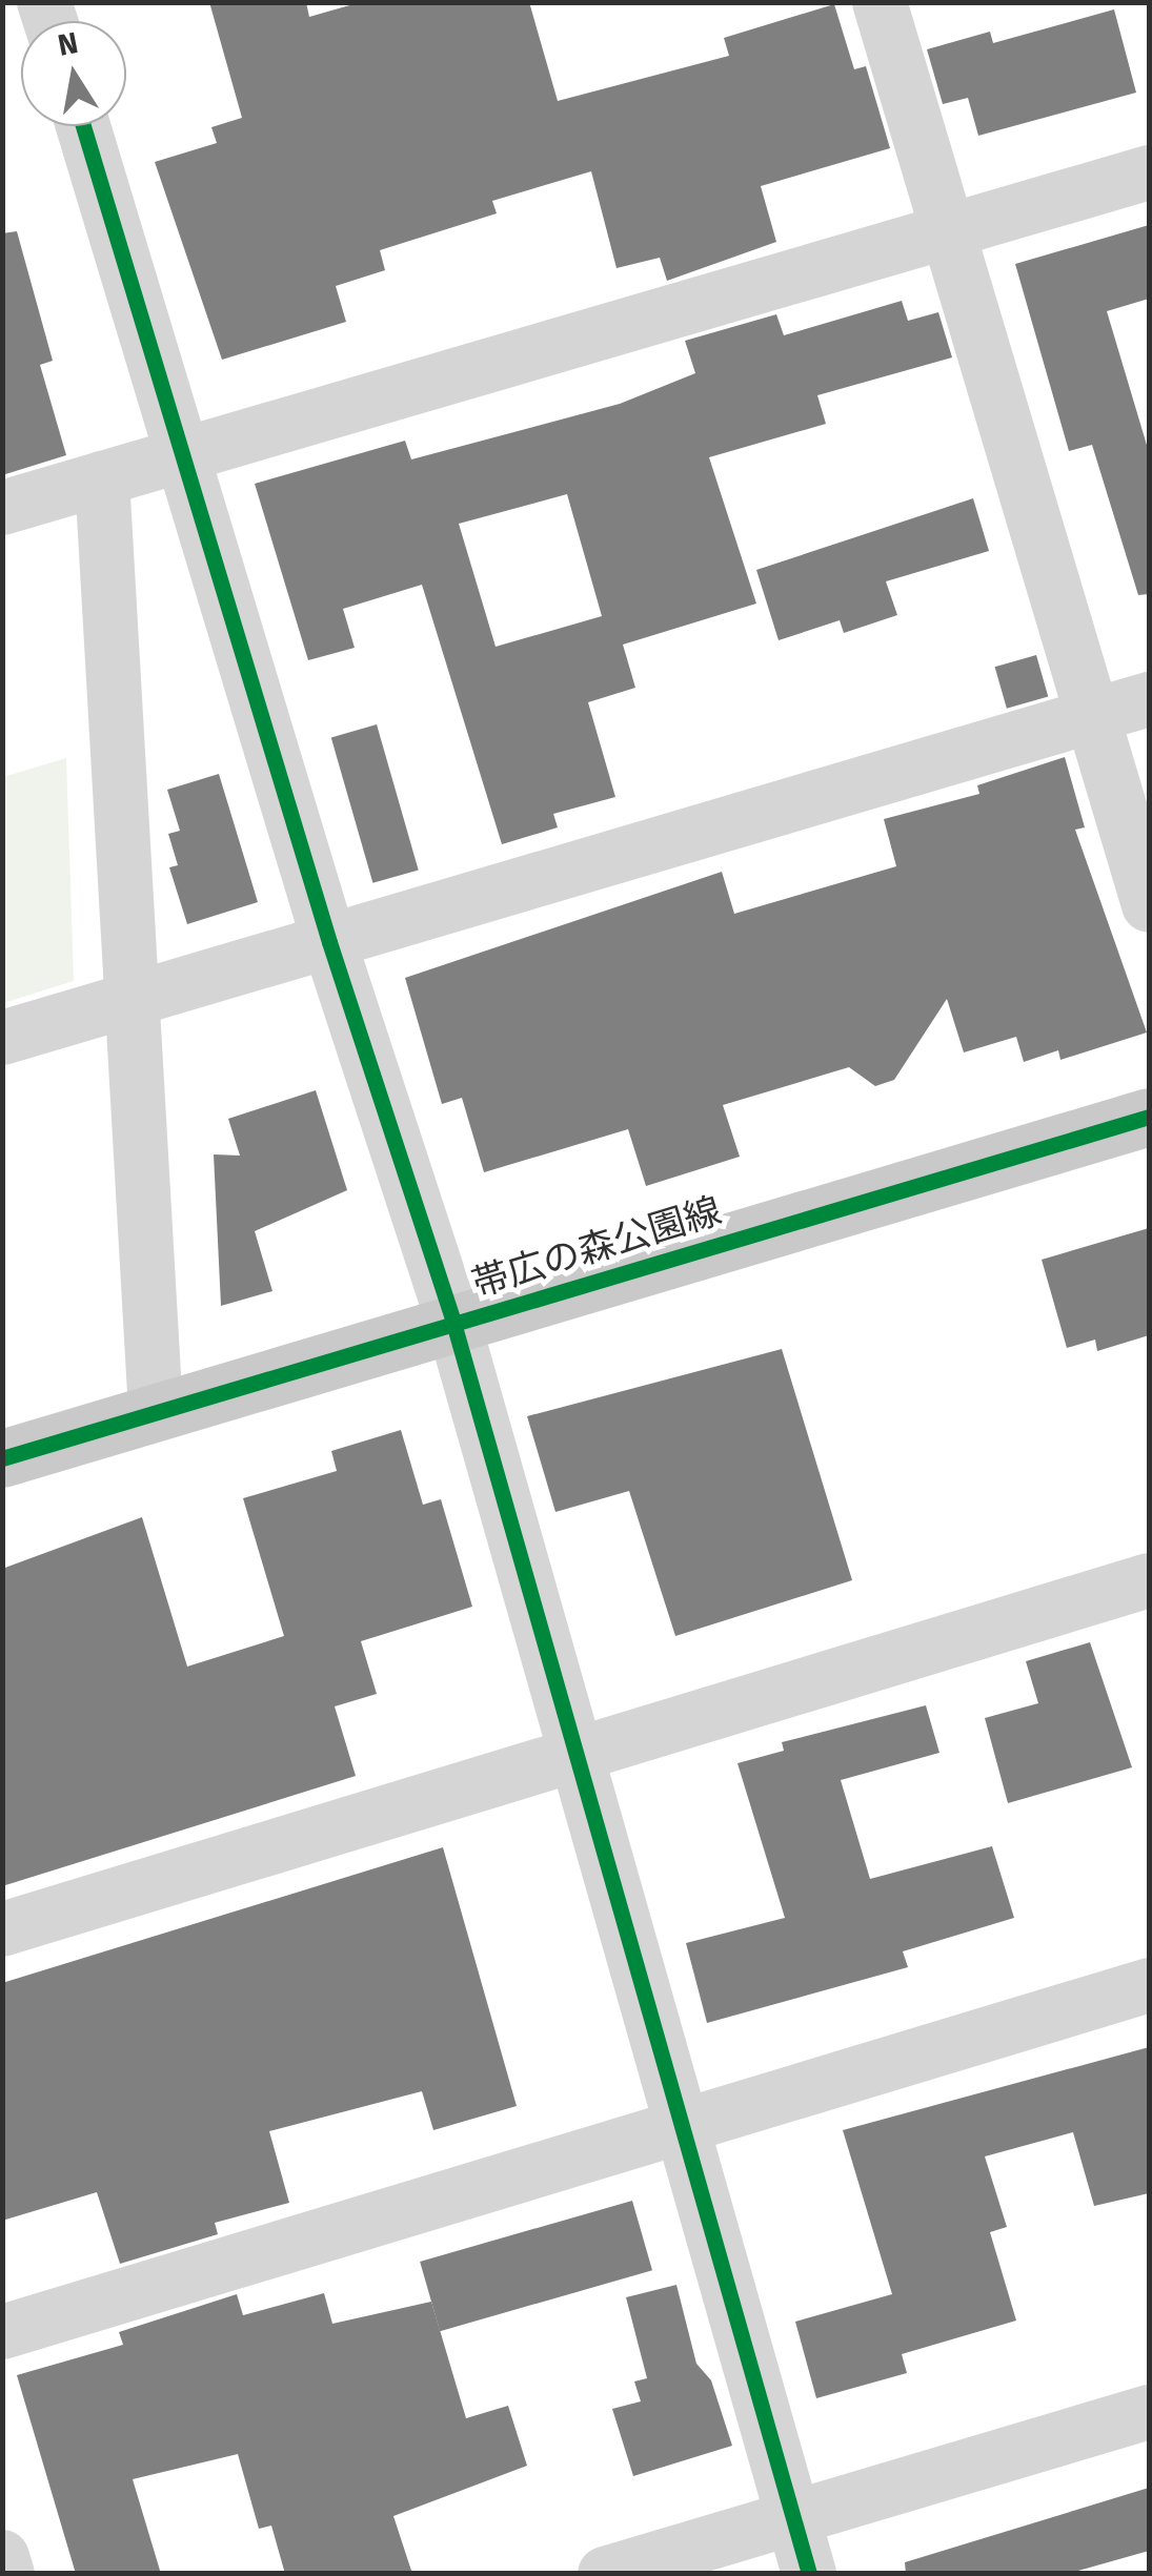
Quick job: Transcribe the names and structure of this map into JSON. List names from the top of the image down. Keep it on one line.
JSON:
{"streets":{"main road":["帯広の森公園線"]},"north":"top"}
